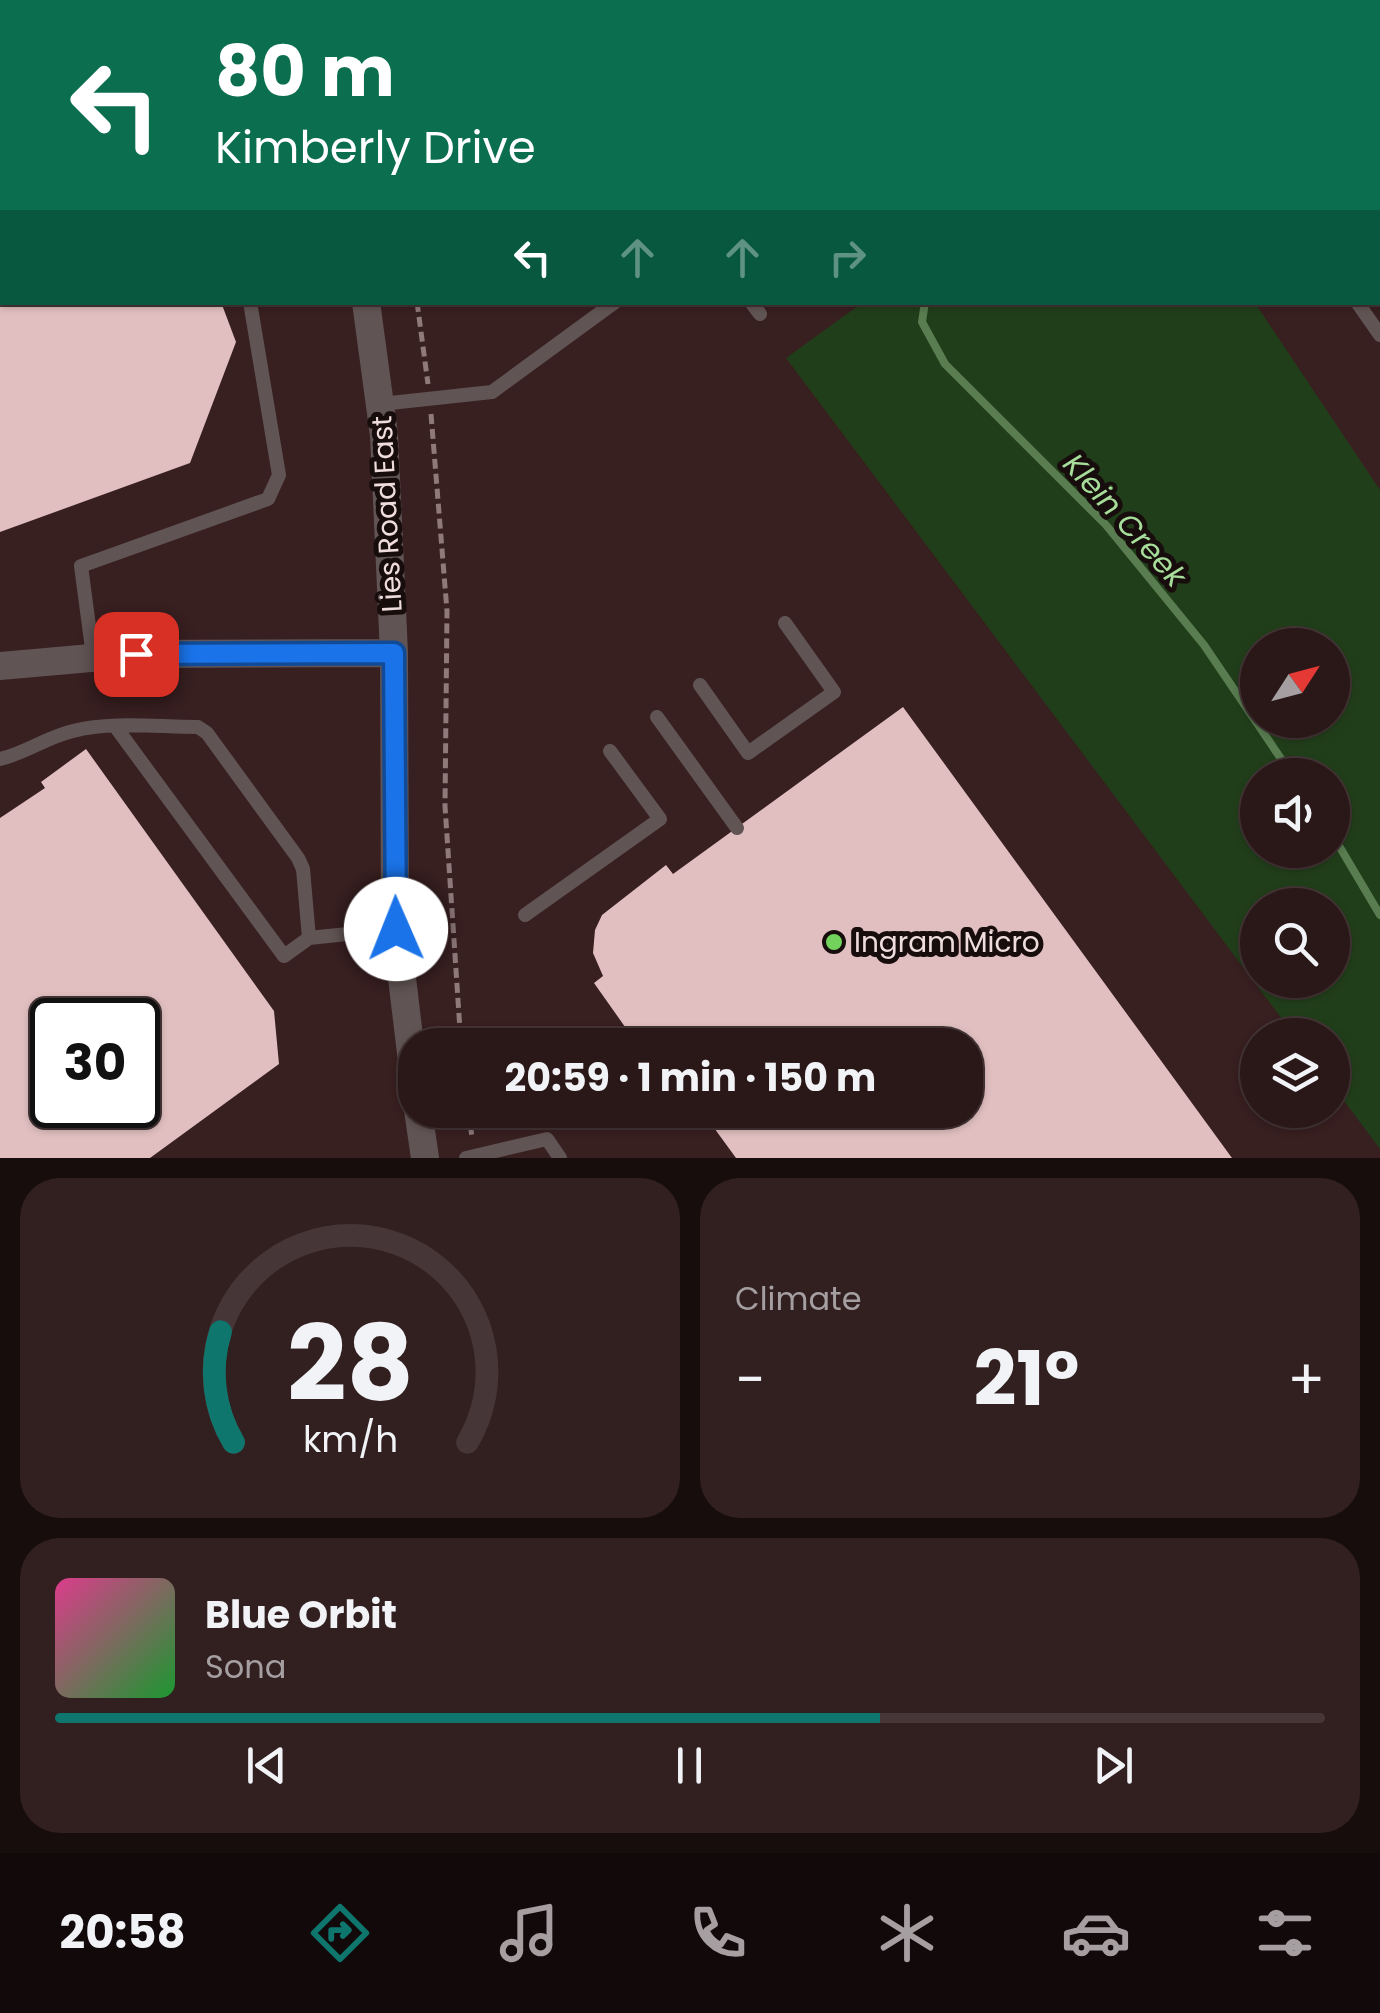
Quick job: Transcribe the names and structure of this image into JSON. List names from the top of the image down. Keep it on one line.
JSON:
{"streets":{"street":["Lies Road East"]},"water":["Klein Creek"],"places":["Ingram Micro"],"north":"top right","page":{"turn":["80 m","Kimberly Drive"],"limit":"30","trip":"20:59 · 1 min · 150 m","tile":"Climate","heat":["−","21°","+"],"song":["Blue Orbit","Sona"],"tabs":"20:58","gauge":["28","km/h"]}}
